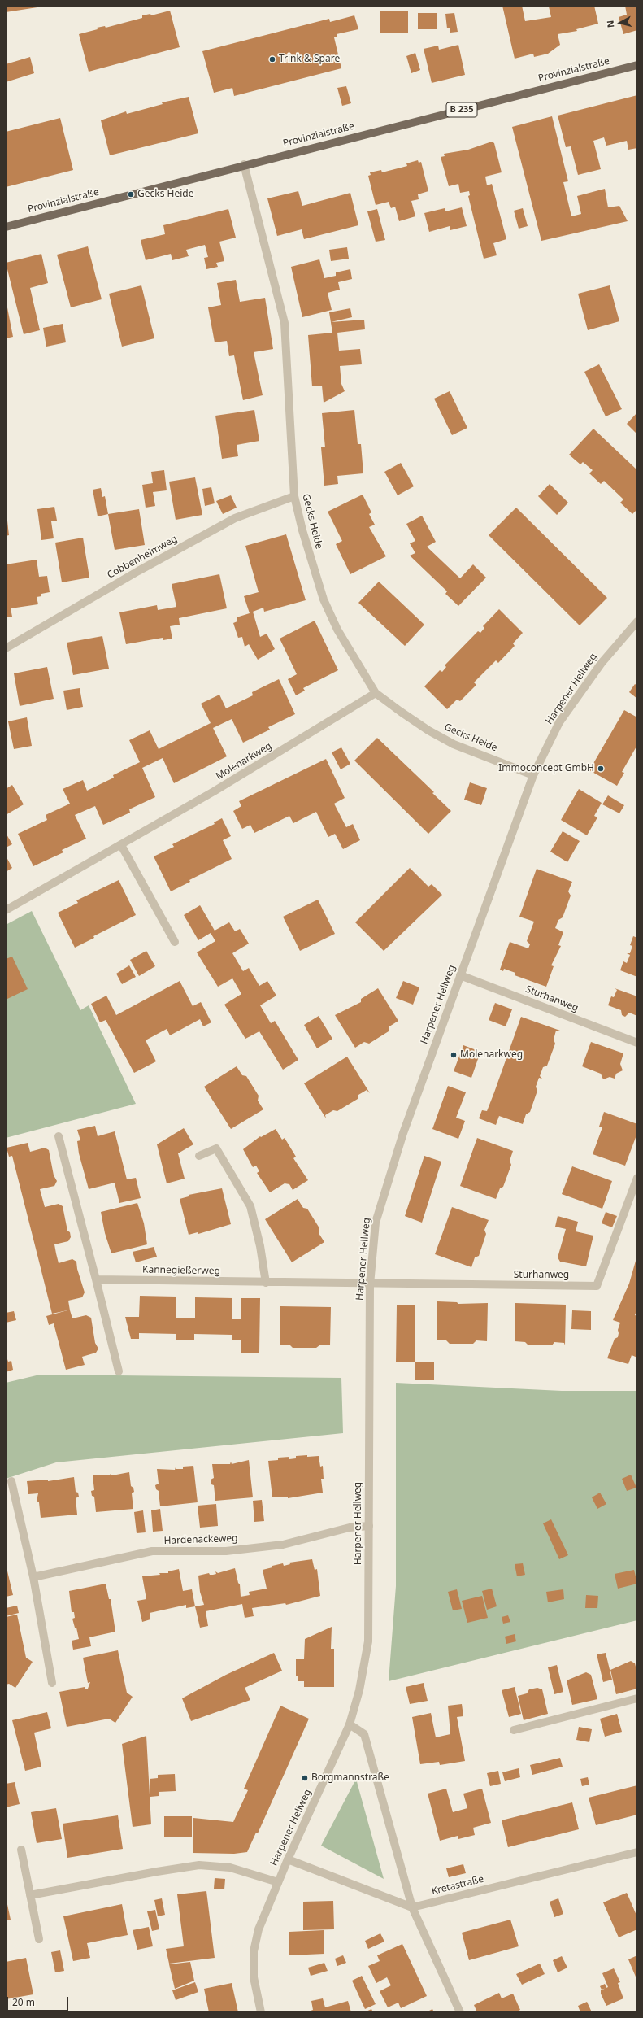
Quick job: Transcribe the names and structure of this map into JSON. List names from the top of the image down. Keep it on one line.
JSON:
{"streets":{"main road":["Provinzialstraße","B 235"],"street":["Gecks Heide","Cobbenheimweg","Harpener Hellweg","Molenarkweg","Sturhanweg","Kannegießerweg","Hardenackeweg","Kretastraße"]},"crossings":[["Provinzialstraße","Gecks Heide"],["Gecks Heide","Cobbenheimweg"],["Gecks Heide","Harpener Hellweg"],["Gecks Heide","Molenarkweg"],["Harpener Hellweg","Sturhanweg"],["Harpener Hellweg","Kannegießerweg"],["Harpener Hellweg","Hardenackeweg"],["Sturhanweg","Kannegießerweg"]],"places":["Trink & Spare","Gecks Heide","Immoconcept GmbH","Molenarkweg","Borgmannstraße"],"scale_bar":"20 m","north":"left"}
